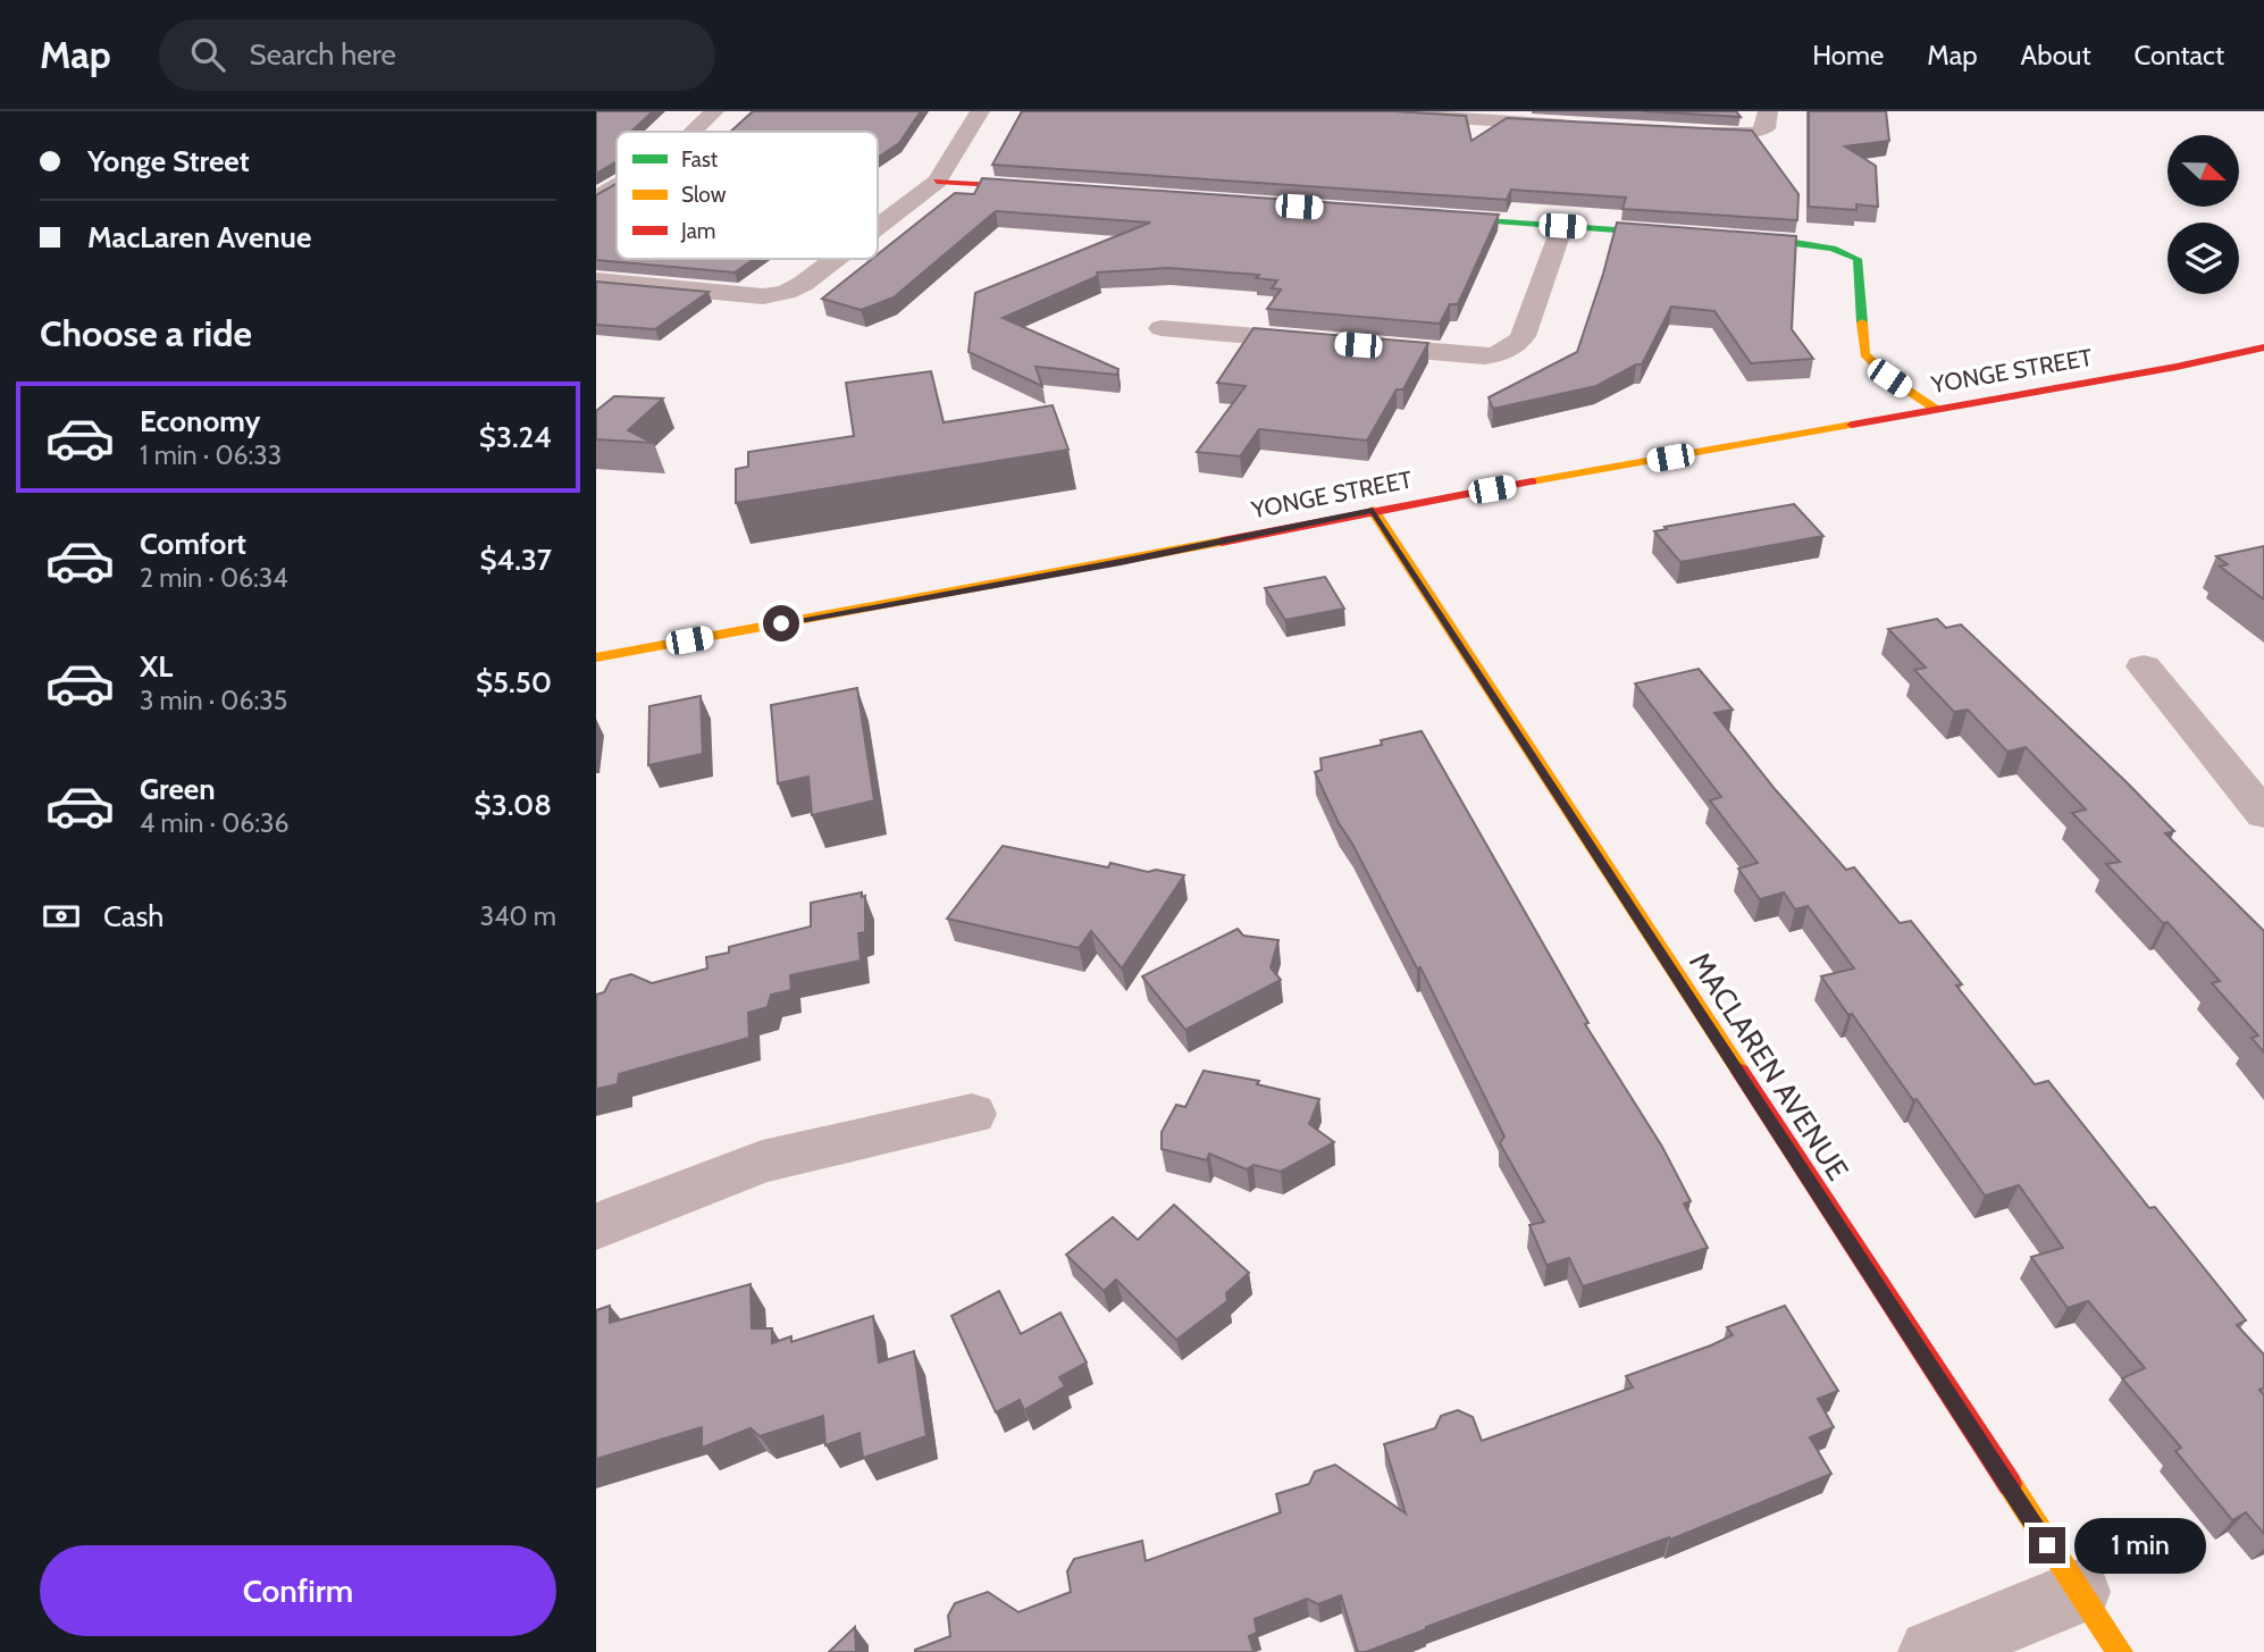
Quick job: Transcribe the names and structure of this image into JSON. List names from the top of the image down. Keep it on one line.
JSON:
{"streets":{"street":["YONGE STREET","MACLAREN AVENUE"]},"crossings":[["YONGE STREET","MACLAREN AVENUE"]],"legend":["Fast","Slow","Jam"],"north":"right","page":{"header":"Map","search":"Search here","nav":["Home","Map","About","Contact"],"banner":["Yonge Street","MacLaren Avenue"],"heading":"Choose a ride","list":[{"name":"Economy","note":"1 min · 06:33","value":"$3.24"},{"name":"Comfort","note":"2 min · 06:34","value":"$4.37"},{"name":"XL","note":"3 min · 06:35","value":"$5.50"},{"name":"Green","note":"4 min · 06:36","value":"$3.08"}],"pay":["Cash","340 m"],"bubble":"1 min","buttons":"Confirm"}}
